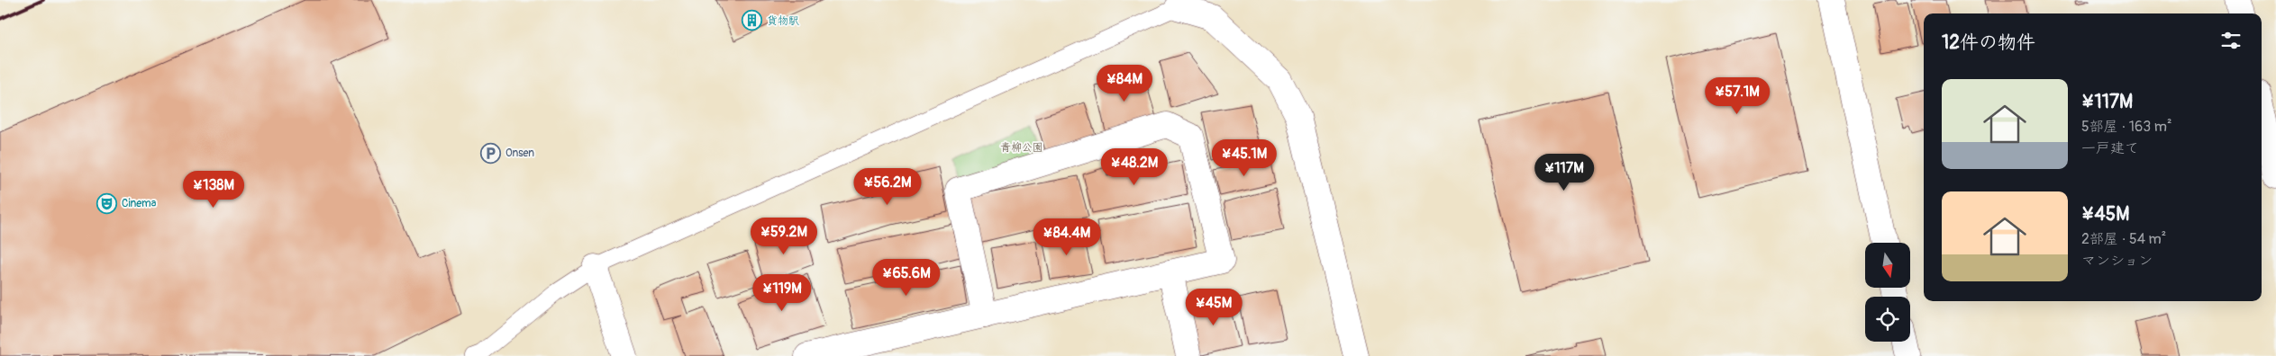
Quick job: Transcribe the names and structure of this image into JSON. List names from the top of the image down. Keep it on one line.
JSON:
{"parks":["青柳公園"],"places":{"building":["貨物駅"],"parking":["Onsen"],"theatre":["Cinema"]},"north":"bottom","page":{"heading":"12件の物件","price":["¥84M","¥57.1M","¥45.1M","¥48.2M","¥117M","¥56.2M","¥138M","¥59.2M","¥84.4M","¥65.6M","¥119M","¥45M"],"list":[{"name":"¥117M","note":"5部屋 · 163 m² · 一戸建て"},{"name":"¥45M","note":"2部屋 · 54 m² · マンション"}]}}
